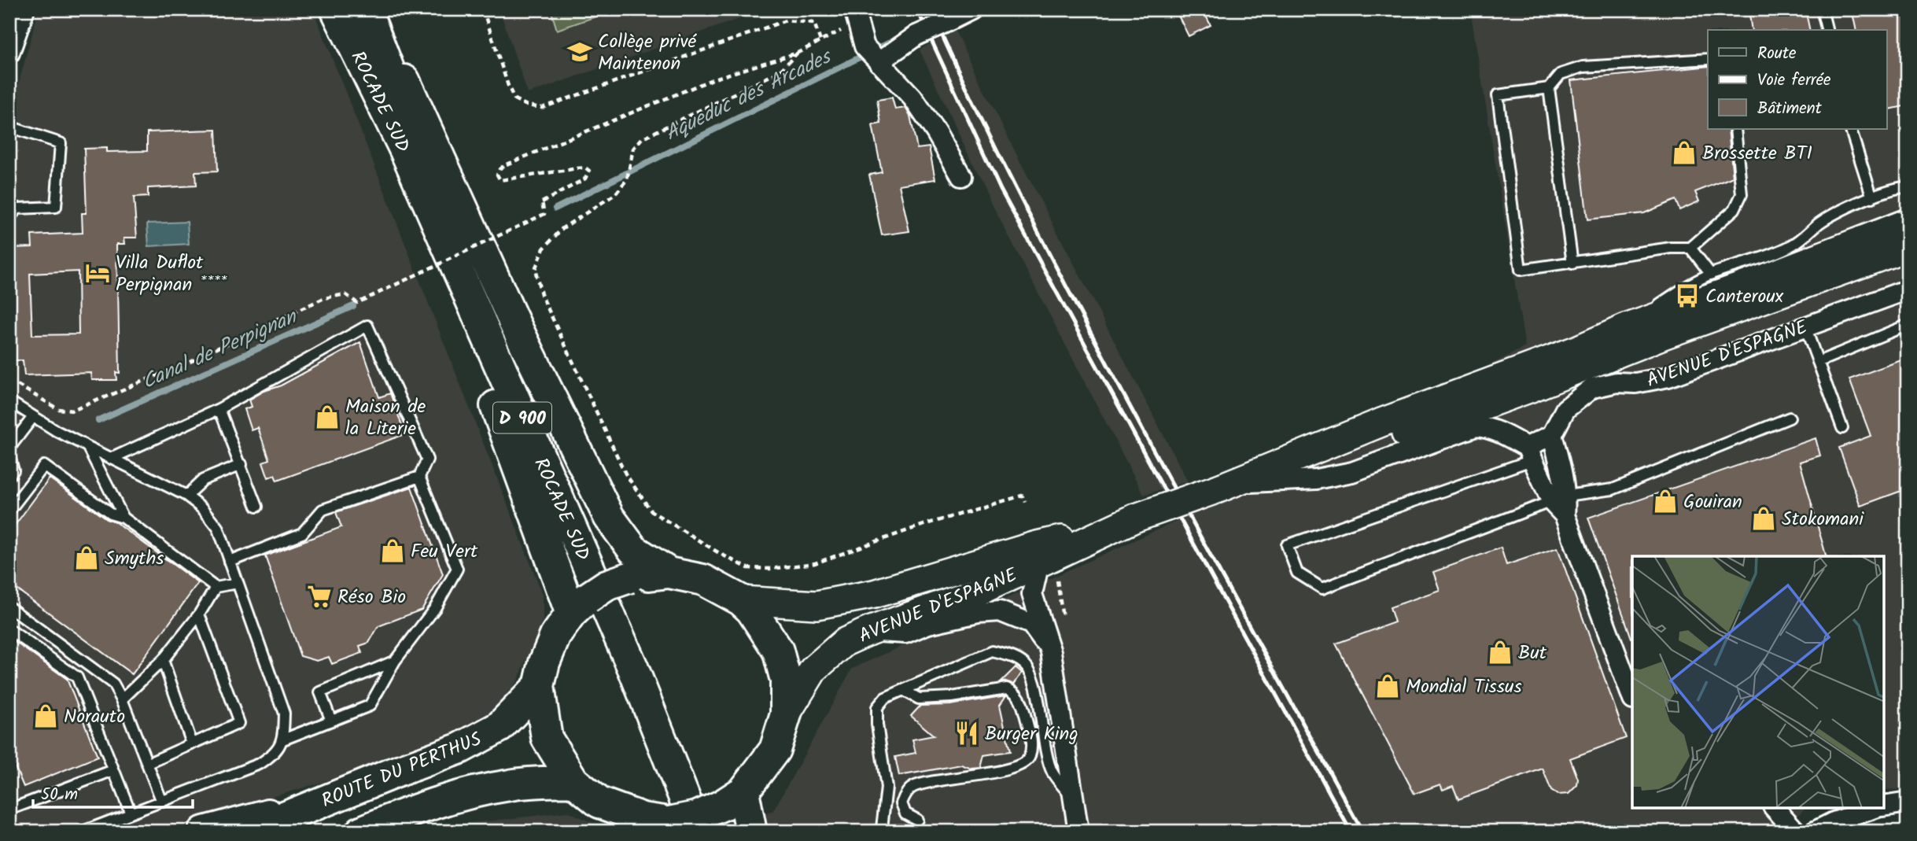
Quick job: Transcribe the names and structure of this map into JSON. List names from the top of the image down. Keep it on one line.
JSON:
{"streets":{"main road":["ROCADE SUD","AVENUE D'ESPAGNE","D 900","ROUTE DU PERTHUS"]},"water":["Aqueduc des Arcades","Canal de Perpignan"],"places":{"school or university":["Collège privé Maintenon"],"shop":["Brossette BTI","Maison de la Literie","Gouiran","Stokomani","Feu Vert","Smyths","But","Mondial Tissus","Norauto"],"hotel":["Villa Duflot Perpignan ****"],"bus stop":["Canteroux"],"supermarket":["Réso Bio"],"restaurant":["Burger King"]},"legend":["Route","Voie ferrée","Bâtiment"],"scale_bar":"50 m"}
